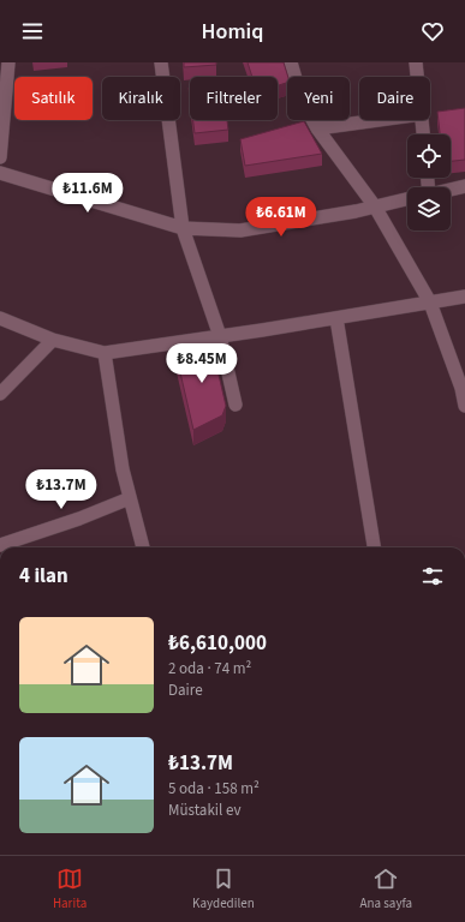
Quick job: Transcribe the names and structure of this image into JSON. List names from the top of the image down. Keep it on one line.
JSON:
{"page":{"header":"Homiq","chip":["Satılık","Kiralık","Filtreler","Yeni","Daire"],"price":["₺11.6M","₺6.61M","₺8.45M","₺13.7M"],"heading":"4 ilan","list":[{"name":"₺6,610,000","note":"2 oda · 74 m² · Daire"},{"name":"₺13.7M","note":"5 oda · 158 m² · Müstakil ev"}],"tabs":["Harita","Kaydedilen","Ana sayfa"]}}
